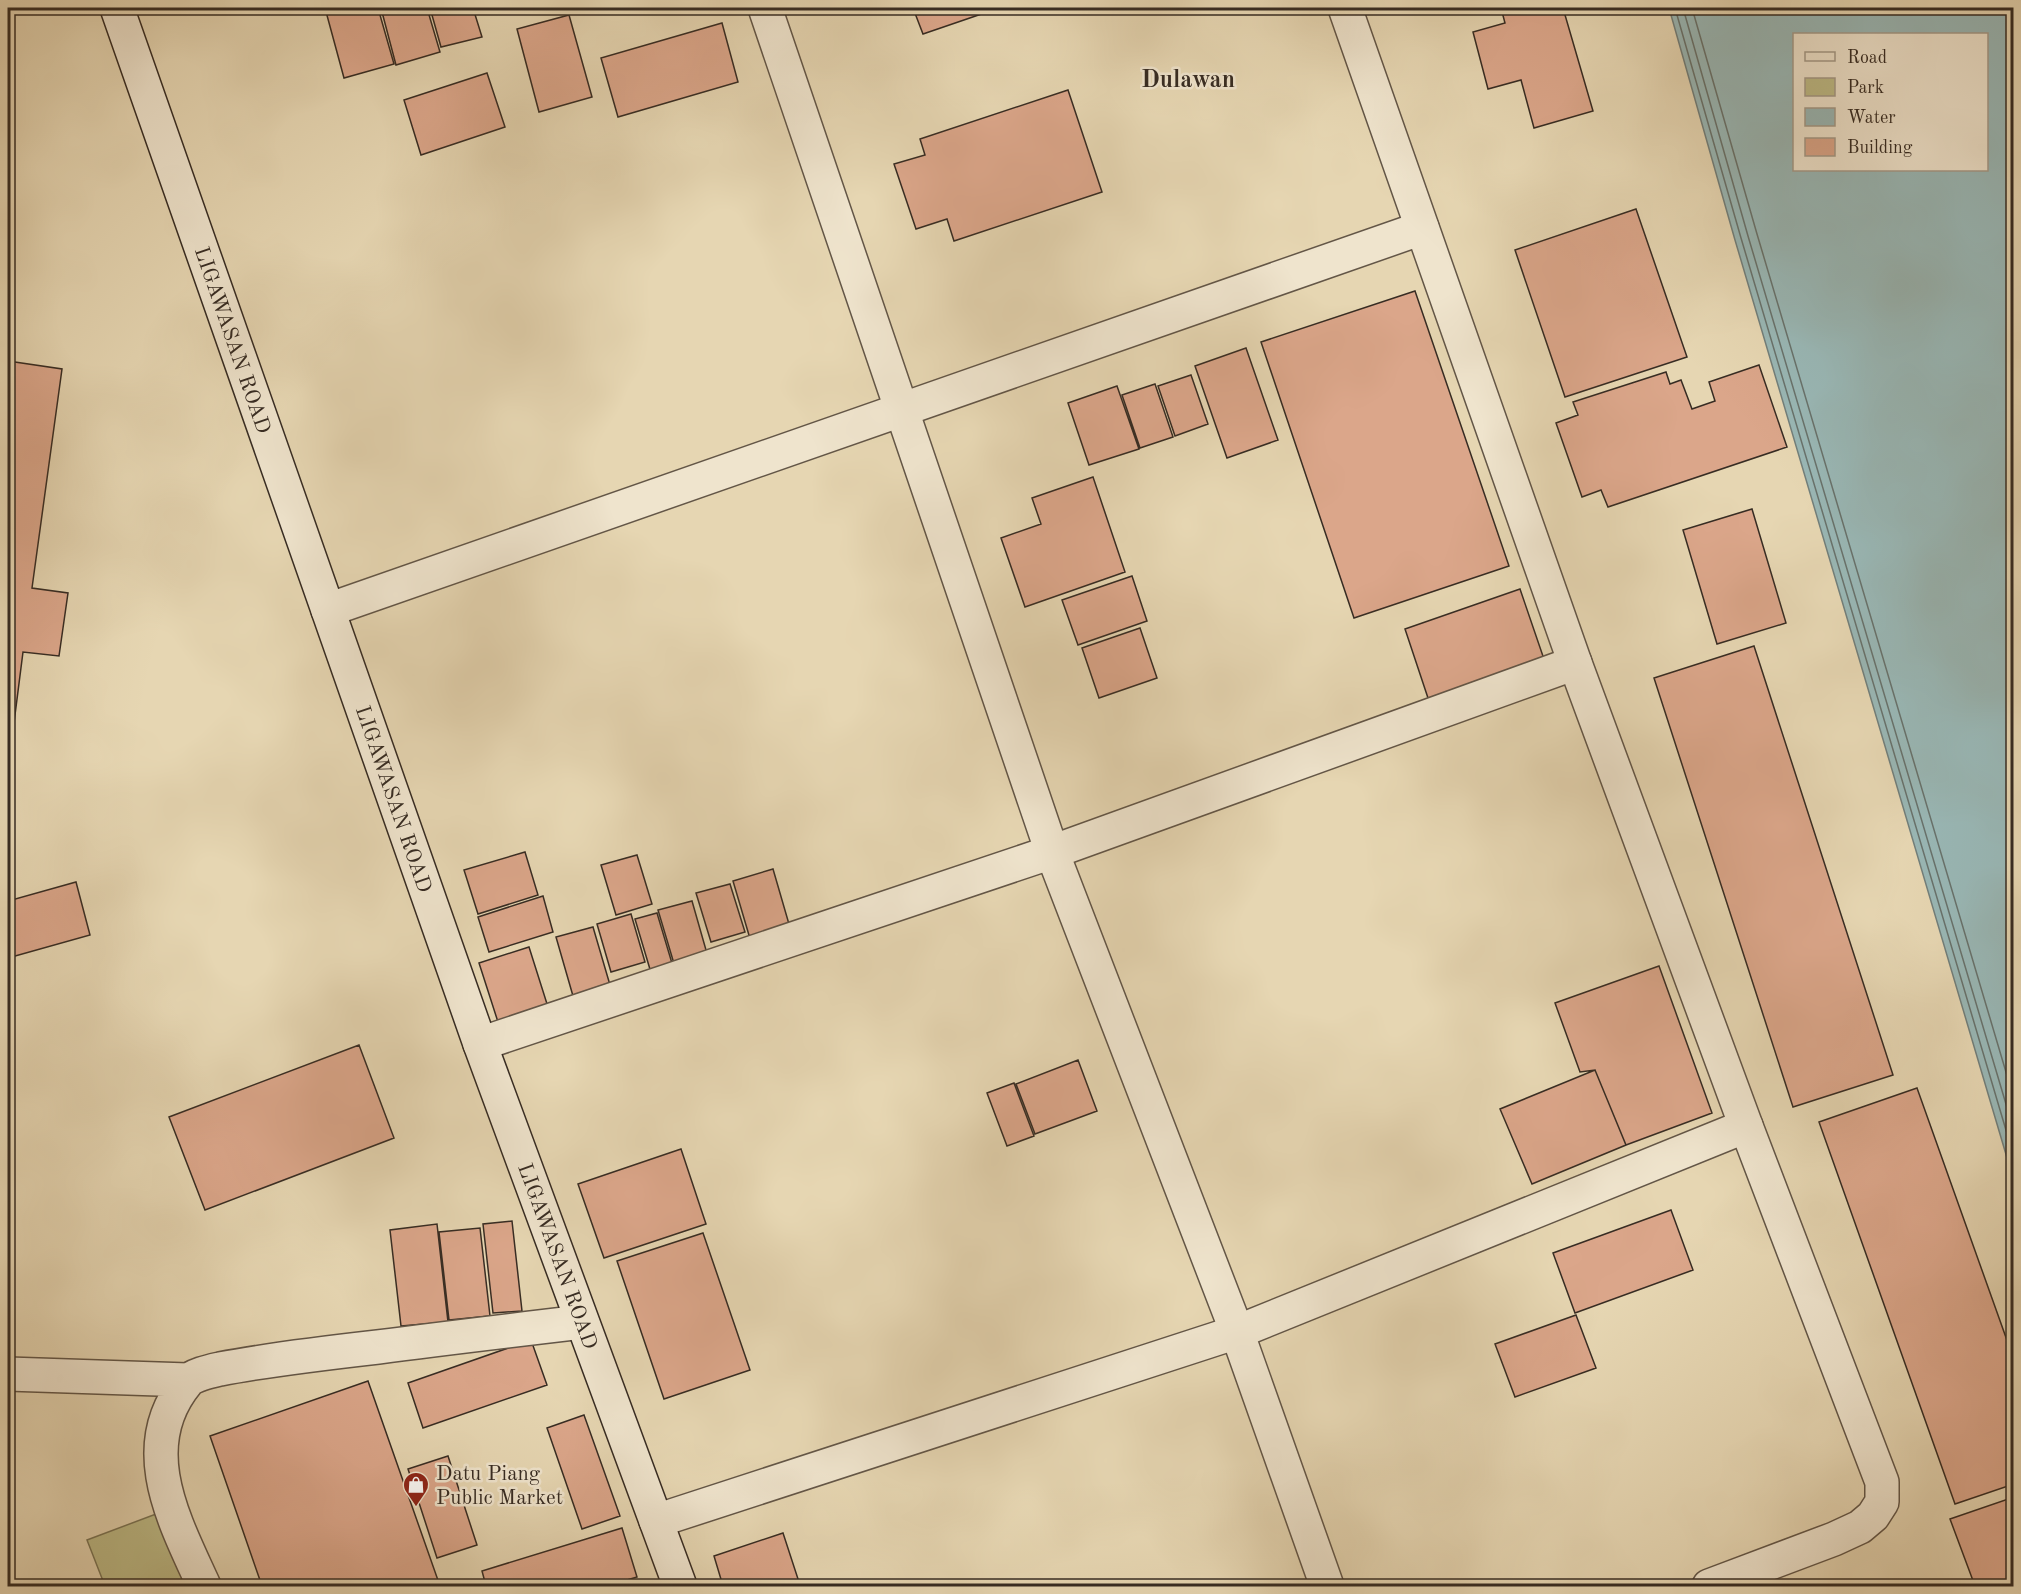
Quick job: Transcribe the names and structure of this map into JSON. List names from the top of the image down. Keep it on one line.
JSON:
{"streets":{"street":["LIGAWASAN ROAD"]},"districts":["Dulawan"],"places":{"shop":["Datu Piang Public Market"]},"legend":["Road","Park","Water","Building"]}
